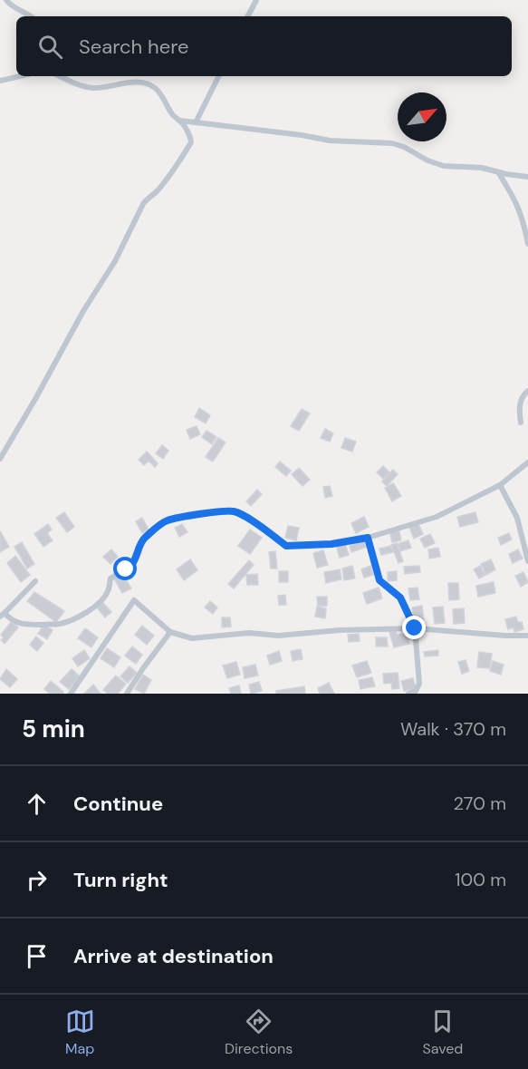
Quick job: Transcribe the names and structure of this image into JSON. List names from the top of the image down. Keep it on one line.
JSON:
{"north":"top right","page":{"search":"Search here","heading":["5 min","Walk · 370 m"],"list":[["Continue","270 m"],["Turn right","100 m"],"Arrive at destination"],"nav":["Map","Directions","Saved"]}}
